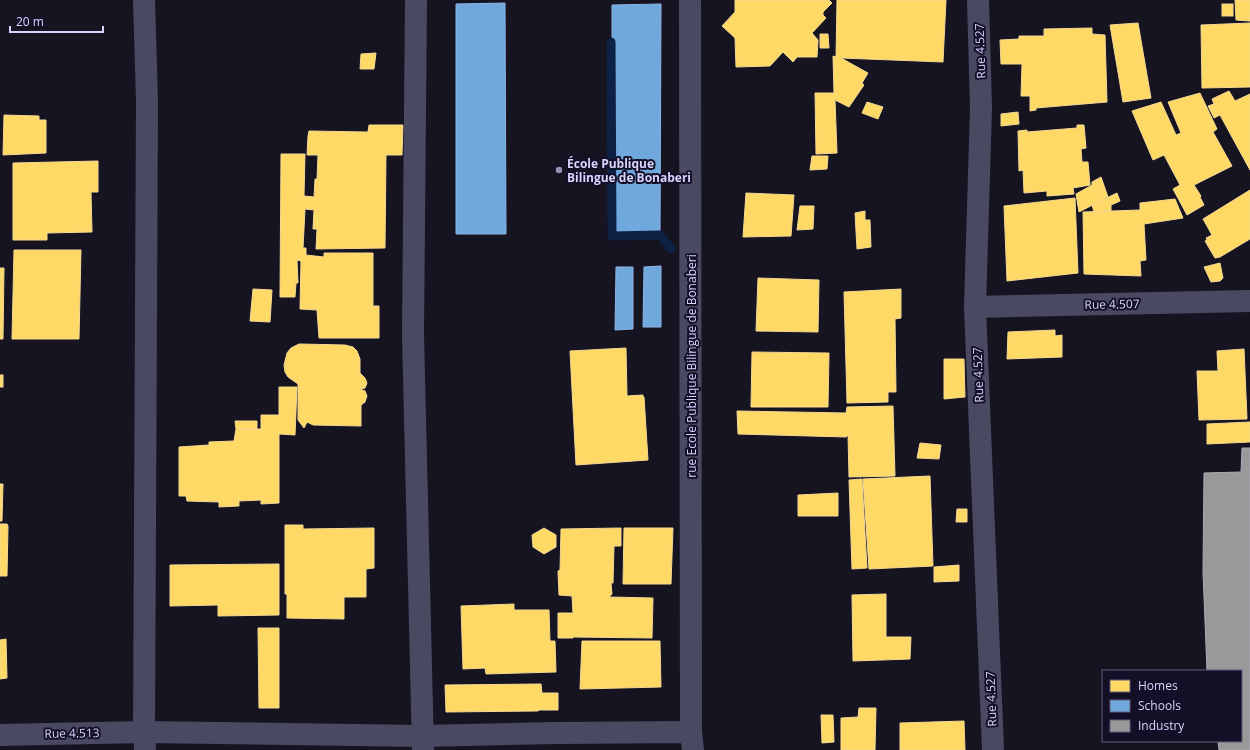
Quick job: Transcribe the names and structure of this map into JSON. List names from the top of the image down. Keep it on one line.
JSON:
{"streets":{"street":["Rue 4.527","Rue 4.507","rue Ecole Publique Bilingue de Bonaberi","Rue 4.513"]},"crossings":[["Rue 4.527","Rue 4.507"],["rue Ecole Publique Bilingue de Bonaberi","Rue 4.513"]],"places":["École Publique Bilingue de Bonaberi"],"legend":["Homes","Schools","Industry"],"scale_bar":"20 m"}
